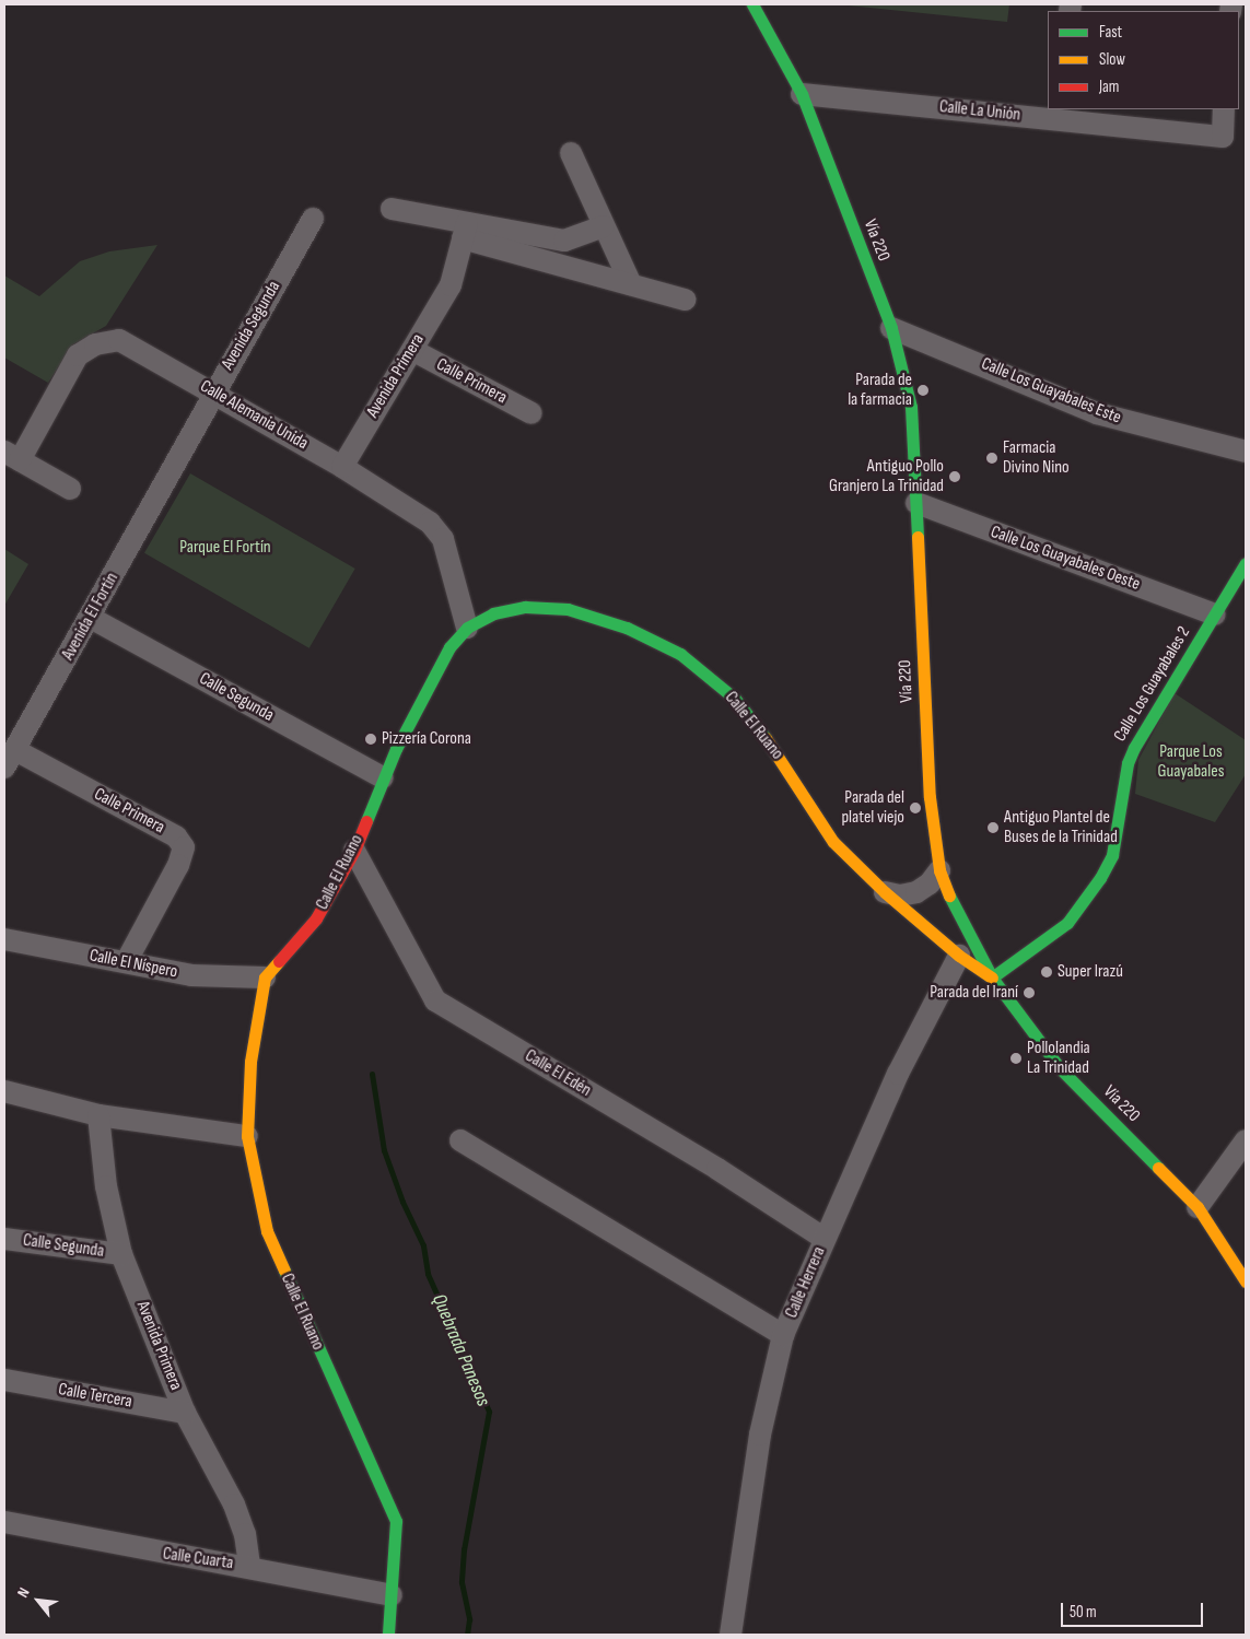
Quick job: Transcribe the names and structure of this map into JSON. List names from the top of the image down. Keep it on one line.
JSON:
{"streets":{"street":["Calle La Unión","Vía 220","Avenida Segunda","Avenida Primera","Calle Primera","Calle Los Guayabales Este","Calle Alemania Unida","Calle Los Guayabales Oeste","Avenida El Fortín","Calle Los Guayabales 2","Calle Segunda","Calle El Ruano","Calle El Níspero","Calle El Edén","Calle Herrera","Calle Tercera","Calle Cuarta"]},"crossings":[["Calle La Unión","Vía 220"],["Vía 220","Calle Los Guayabales Este"],["Vía 220","Calle Los Guayabales Oeste"],["Vía 220","Calle Los Guayabales 2"],["Vía 220","Calle El Ruano"],["Avenida Segunda","Calle Alemania Unida"],["Avenida Segunda","Avenida El Fortín"],["Avenida Primera","Calle Primera"],["Avenida Primera","Calle Alemania Unida"],["Avenida Primera","Calle Segunda"],["Avenida Primera","Calle Tercera"],["Avenida Primera","Calle Cuarta"],["Calle Primera","Avenida El Fortín"],["Calle Primera","Calle El Níspero"],["Calle Alemania Unida","Calle El Ruano"],["Calle Los Guayabales Oeste","Calle Los Guayabales 2"],["Avenida El Fortín","Calle Segunda"],["Calle Los Guayabales 2","Calle El Ruano"],["Calle Segunda","Calle El Ruano"],["Calle El Ruano","Calle El Níspero"],["Calle El Ruano","Calle El Edén"],["Calle El Ruano","Calle Herrera"],["Calle El Ruano","Calle Cuarta"],["Calle El Edén","Calle Herrera"]],"water":["Quebrada Panesos"],"parks":["Parque El Fortín","Parque Los Guayabales"],"places":["Parada de la farmacia","Farmacia Divino Nino","Antiguo Pollo Granjero La Trinidad","Pizzería Corona","Parada del platel viejo","Antiguo Plantel de Buses de la Trinidad","Super Irazú","Parada del Iraní","Pollolandia La Trinidad"],"legend":["Fast","Slow","Jam"],"scale_bar":"50 m","north":"top left"}
